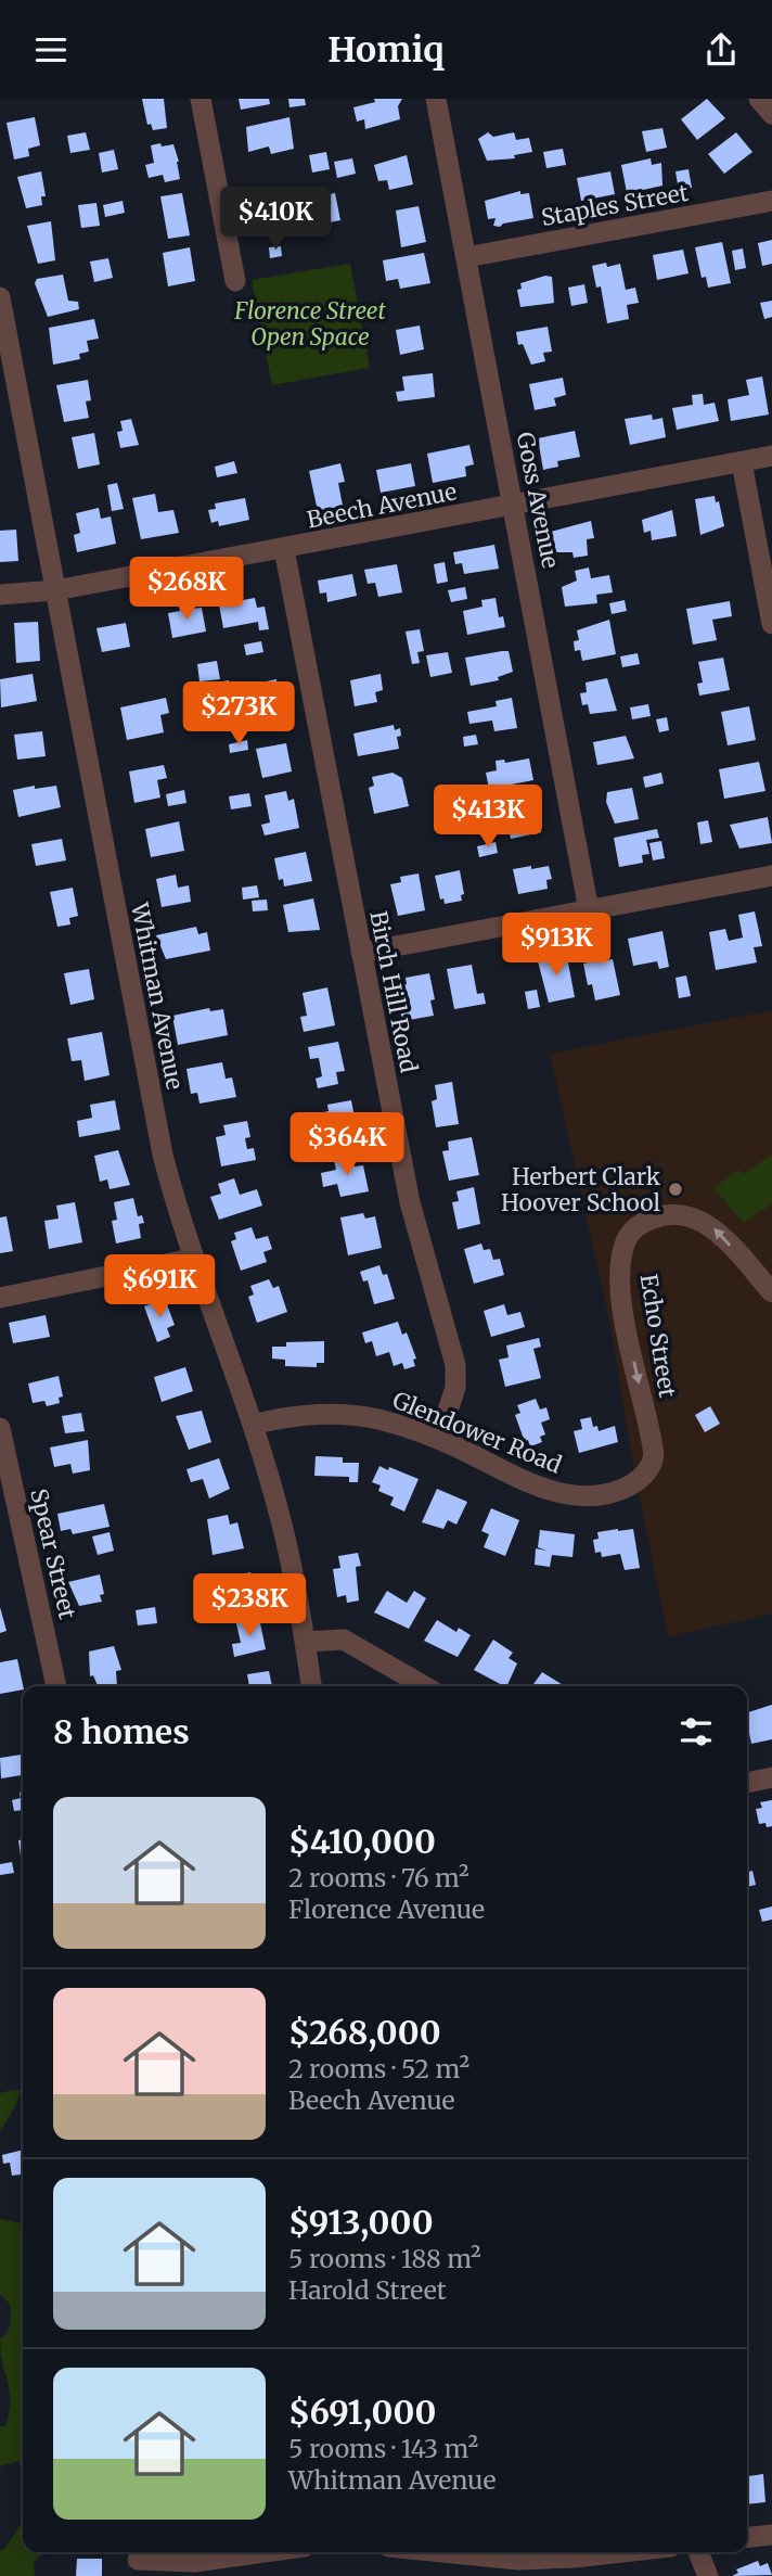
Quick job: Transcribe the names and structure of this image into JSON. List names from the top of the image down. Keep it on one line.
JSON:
{"streets":{"street":["Staples Street","Goss Avenue","Beech Avenue","Birch Hill Road","Whitman Avenue","Echo Street","Glendower Road","Spear Street"]},"crossings":[["Staples Street","Goss Avenue"],["Goss Avenue","Beech Avenue"],["Beech Avenue","Birch Hill Road"],["Beech Avenue","Whitman Avenue"],["Birch Hill Road","Glendower Road"],["Whitman Avenue","Glendower Road"],["Echo Street","Glendower Road"]],"parks":["Florence Street Open Space"],"places":["Herbert Clark Hoover School"],"page":{"header":"Homiq","price":["$410K","$268K","$273K","$413K","$913K","$364K","$691K","$238K"],"heading":"8 homes","list":[{"name":"$410,000","note":"2 rooms · 76 m² · Florence Avenue"},{"name":"$268,000","note":"2 rooms · 52 m² · Beech Avenue"},{"name":"$913,000","note":"5 rooms · 188 m² · Harold Street"},{"name":"$691,000","note":"5 rooms · 143 m² · Whitman Avenue"}]}}
